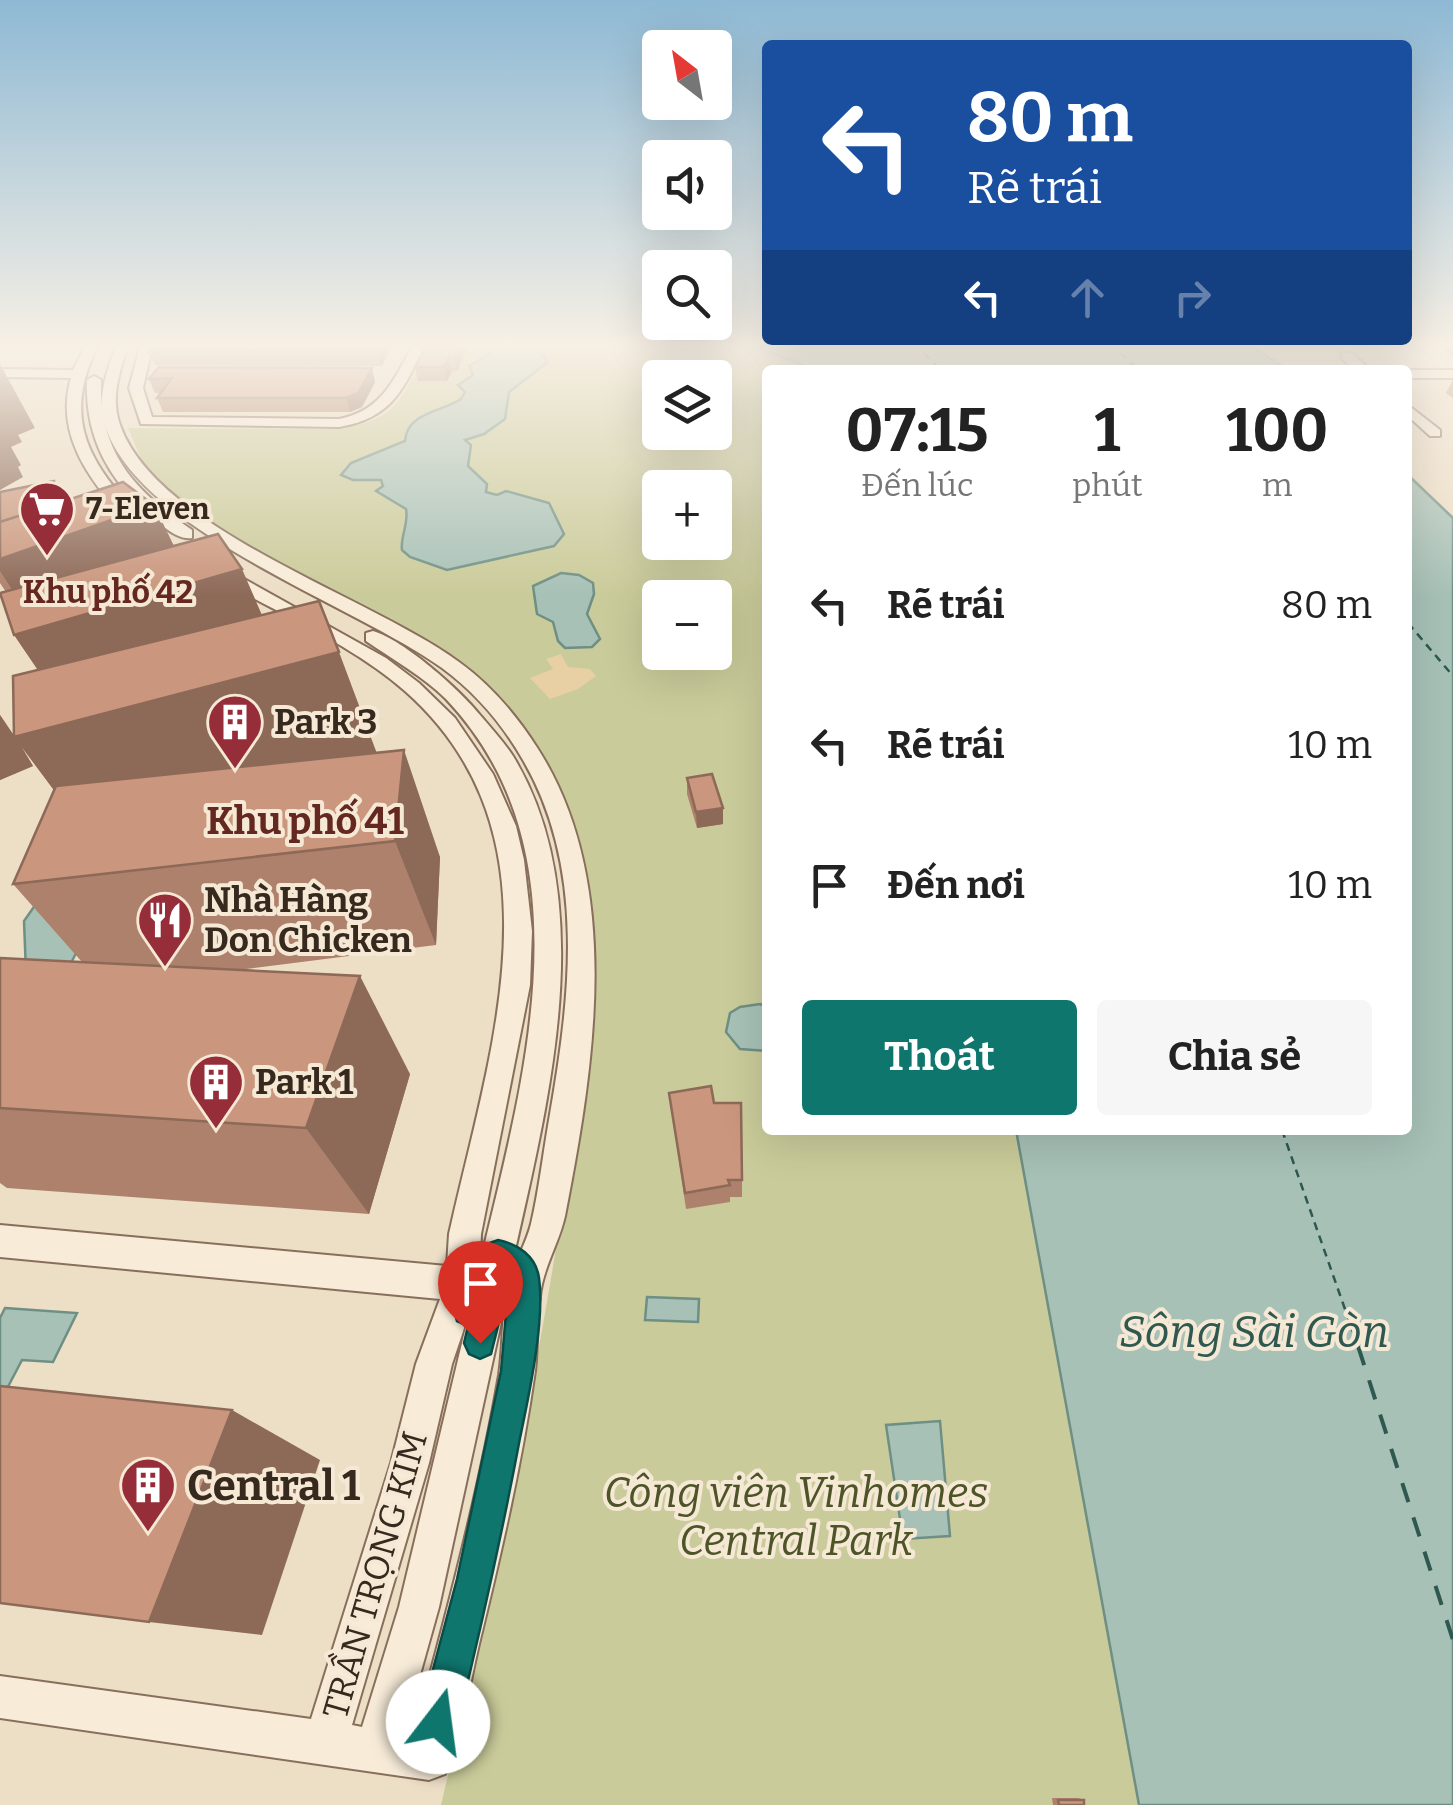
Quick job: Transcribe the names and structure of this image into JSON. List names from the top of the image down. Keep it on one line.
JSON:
{"streets":{"street":["TRẦN TRỌNG KIM"]},"districts":["Khu phố 42","Khu phố 41"],"water":["Sông Sài Gòn"],"parks":["Công viên Vinhomes Central Park"],"places":{"supermarket":["7-Eleven"],"building":["Park 3","Park 1","Central 1"],"restaurant":["Nhà Hàng Don Chicken"]},"north":"top left","page":{"map_buttons":["+","−"],"turn":["80 m","Rẽ trái"],"eta":["07:15","Đến lúc","1","phút","100","m"],"list":[{"name":"Rẽ trái","value":"80 m"},{"name":"Rẽ trái","value":"10 m"},{"name":"Đến nơi","value":"10 m"}],"buttons":["Thoát","Chia sẻ"]}}
